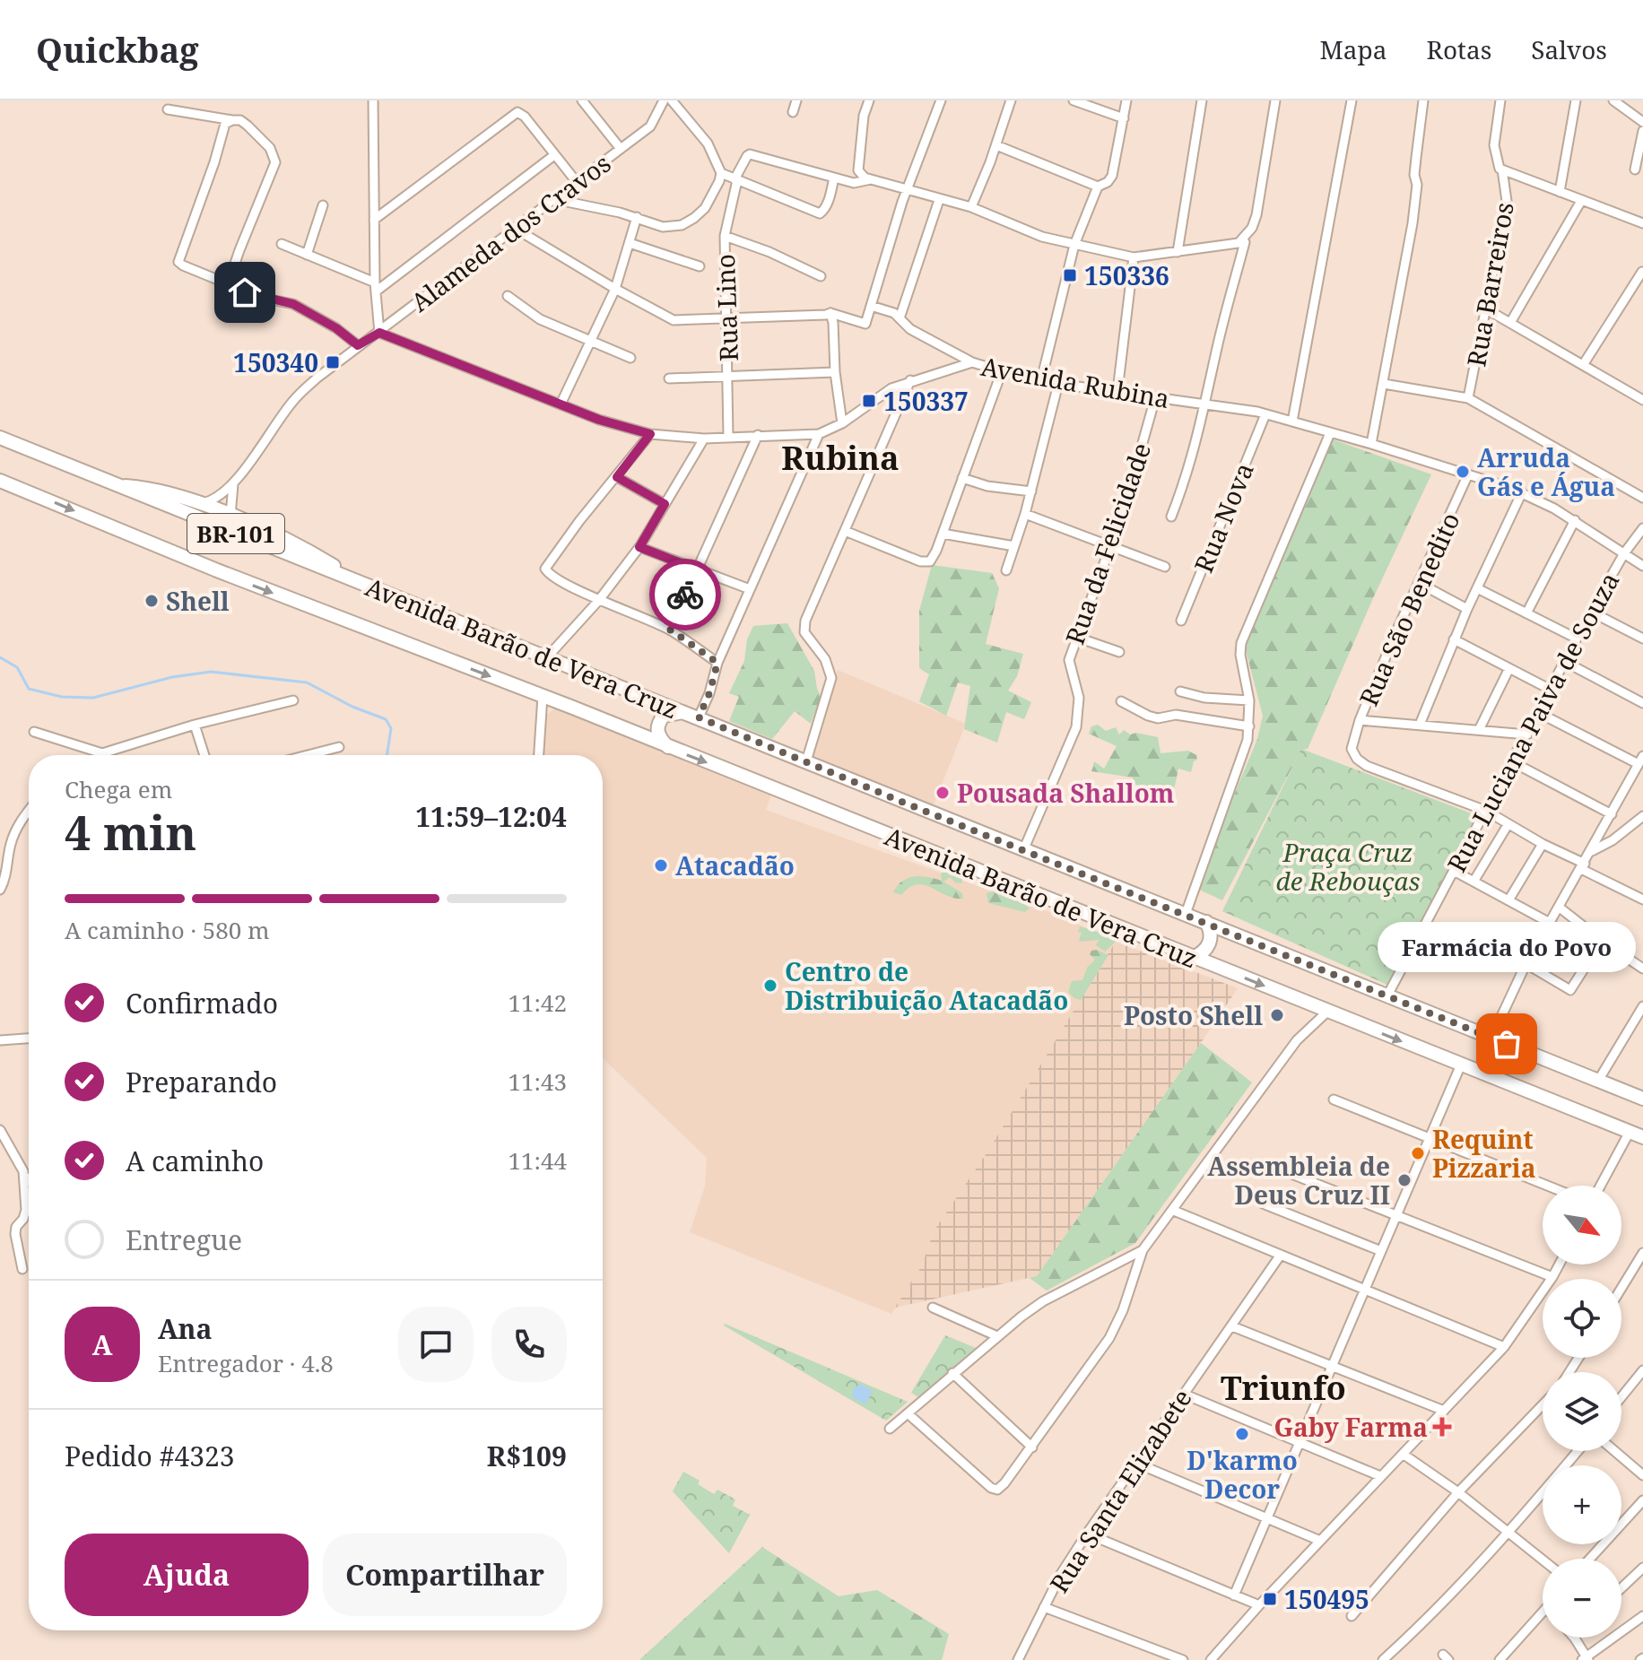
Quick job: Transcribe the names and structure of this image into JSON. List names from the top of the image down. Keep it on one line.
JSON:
{"streets":{"highway":["BR-101","Avenida Barão de Vera Cruz"],"street":["Alameda dos Cravos","Rua Barreiros","Rua Lino","Avenida Rubina","Rua Nova","Rua da Felicidade","Rua São Benedito","Rua Luciana Paiva de Souza","Rua Santa Elizabete"]},"crossings":[["Alameda dos Cravos","Avenida Rubina"],["Rua Lino","Avenida Rubina"],["Avenida Rubina","Rua Nova"],["Avenida Rubina","Rua da Felicidade"],["Avenida Rubina","Rua São Benedito"],["Avenida Rubina","Rua Luciana Paiva de Souza"],["Rua da Felicidade","Avenida Barão de Vera Cruz"],["Rua São Benedito","Rua Luciana Paiva de Souza"],["Avenida Barão de Vera Cruz","Rua Luciana Paiva de Souza"]],"districts":["Rubina","Triunfo"],"parks":["Praça Cruz de Rebouças"],"places":{"transit":["150336","150340","150337","150495"],"other":["Arruda Gás e Água","Shell","Pousada Shallom","Atacadão","Centro de Distribuição Atacadão","Posto Shell","Farmácia do Povo","Requint Pizzaria","Assembleia de Deus Cruz II","D'karmo Decor"],"health":["Gaby Farma"]},"north":"bottom right","page":{"header":"Quickbag","nav":["Mapa","Rotas","Salvos"],"heading":["4 min","Chega em","11:59–12:04"],"panel":["Ana","Entregador · 4.8","Pedido #4323","R$109"],"bar":"A caminho · 580 m","bubble":"Farmácia do Povo","list":[["Confirmado","11:42"],["Preparando","11:43"],["A caminho","11:44"],"Entregue"],"map_buttons":["+","−"],"round":"A","buttons":["Ajuda","Compartilhar"]}}
